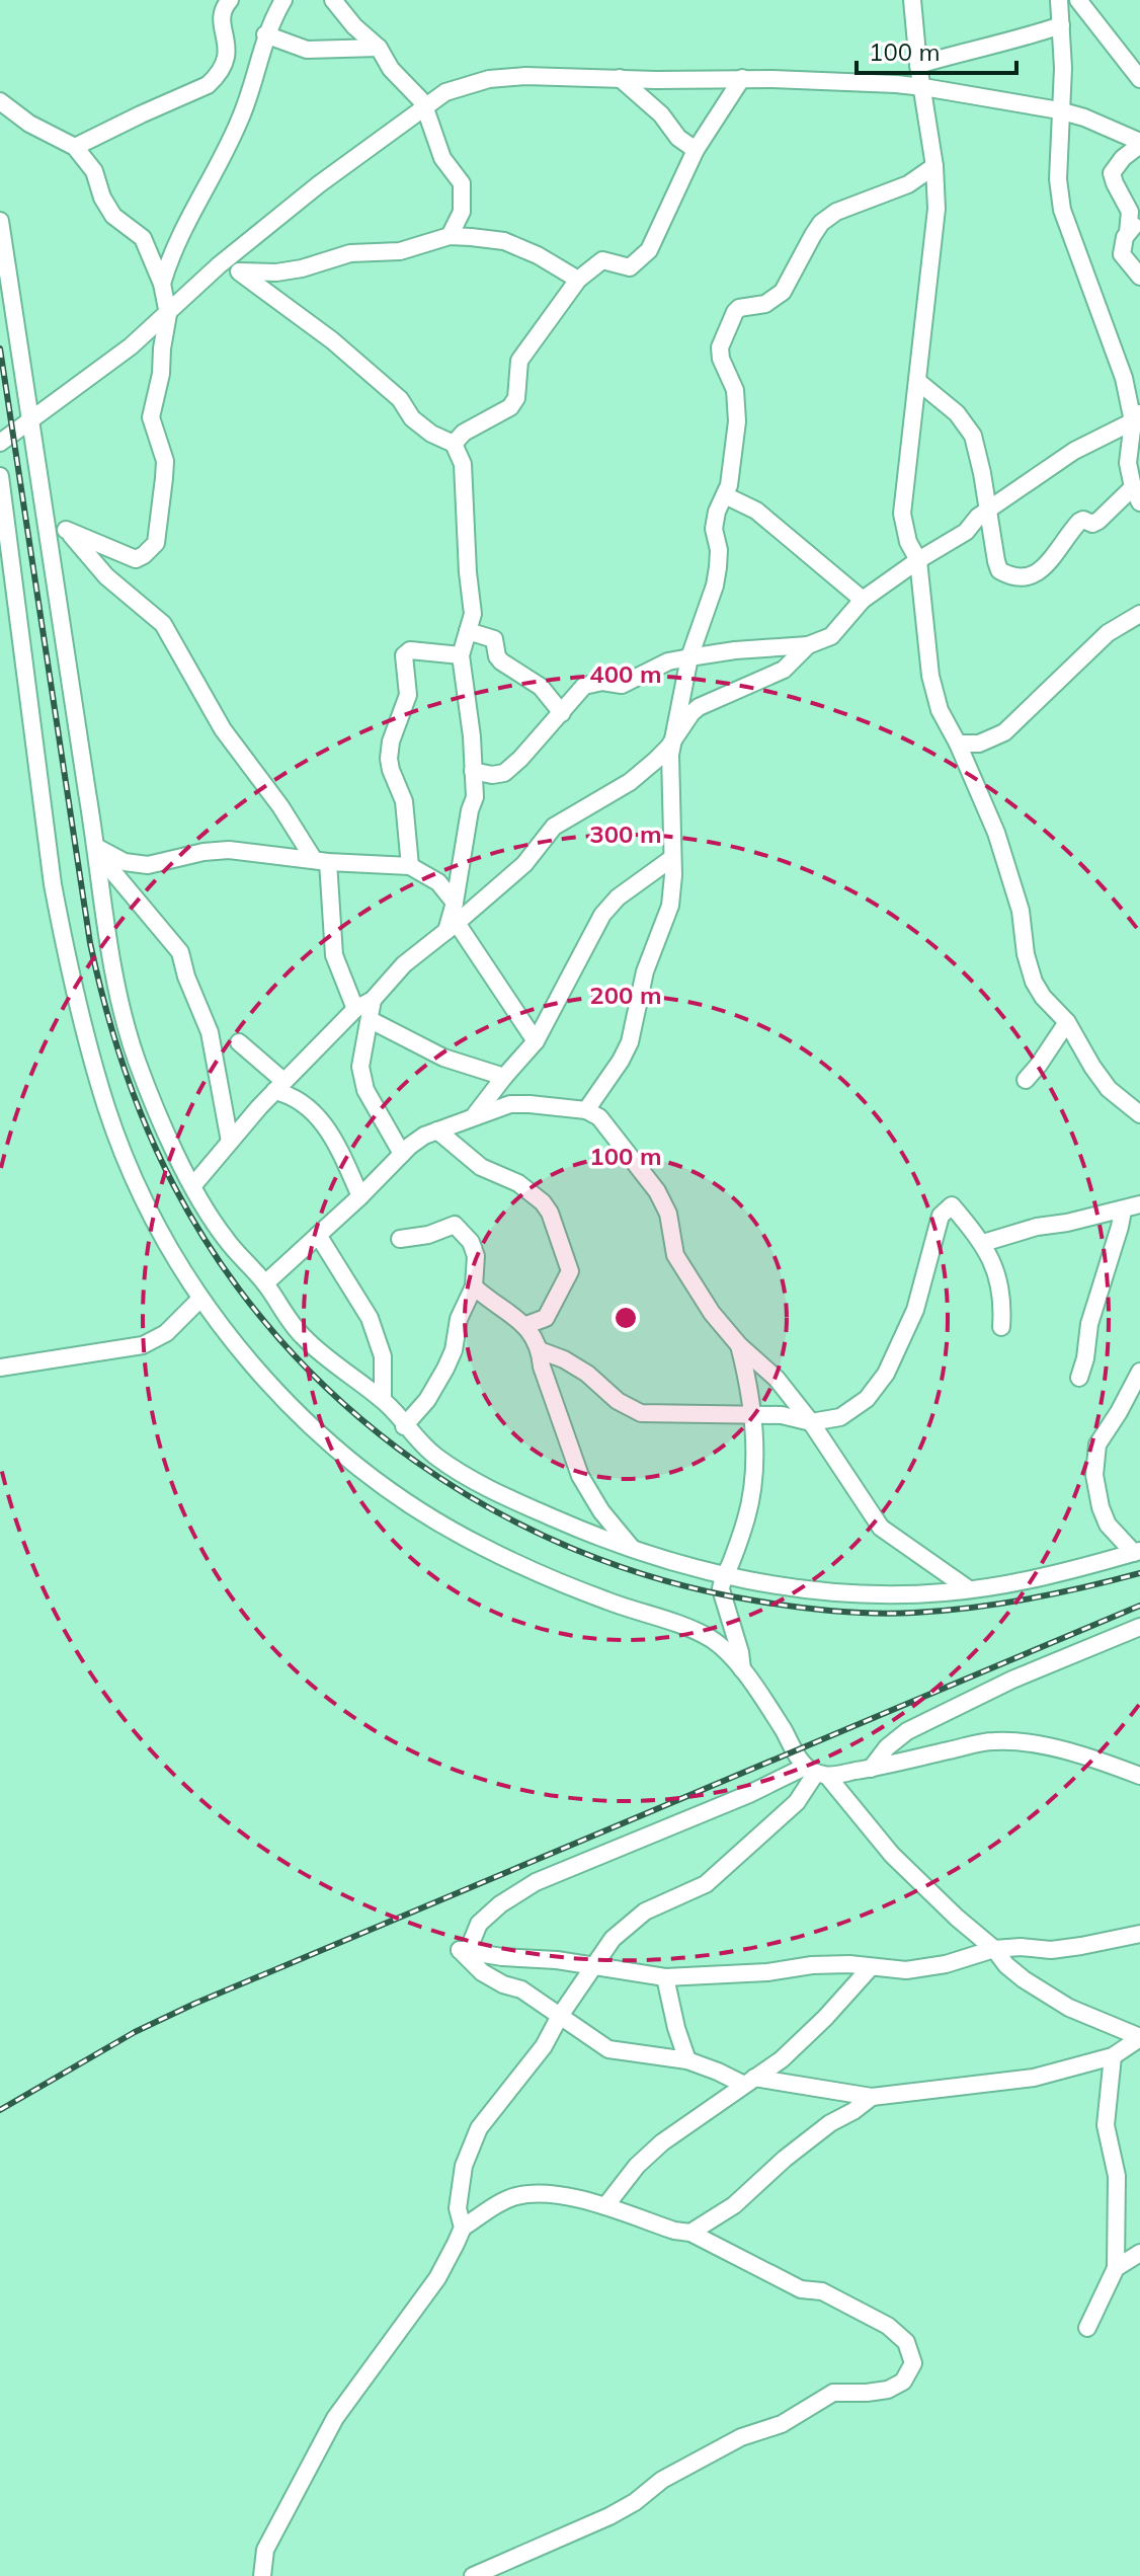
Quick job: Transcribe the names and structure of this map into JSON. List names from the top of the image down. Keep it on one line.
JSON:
{"scale_bar":"100 m","rings":["400 m","300 m","200 m","100 m"]}
